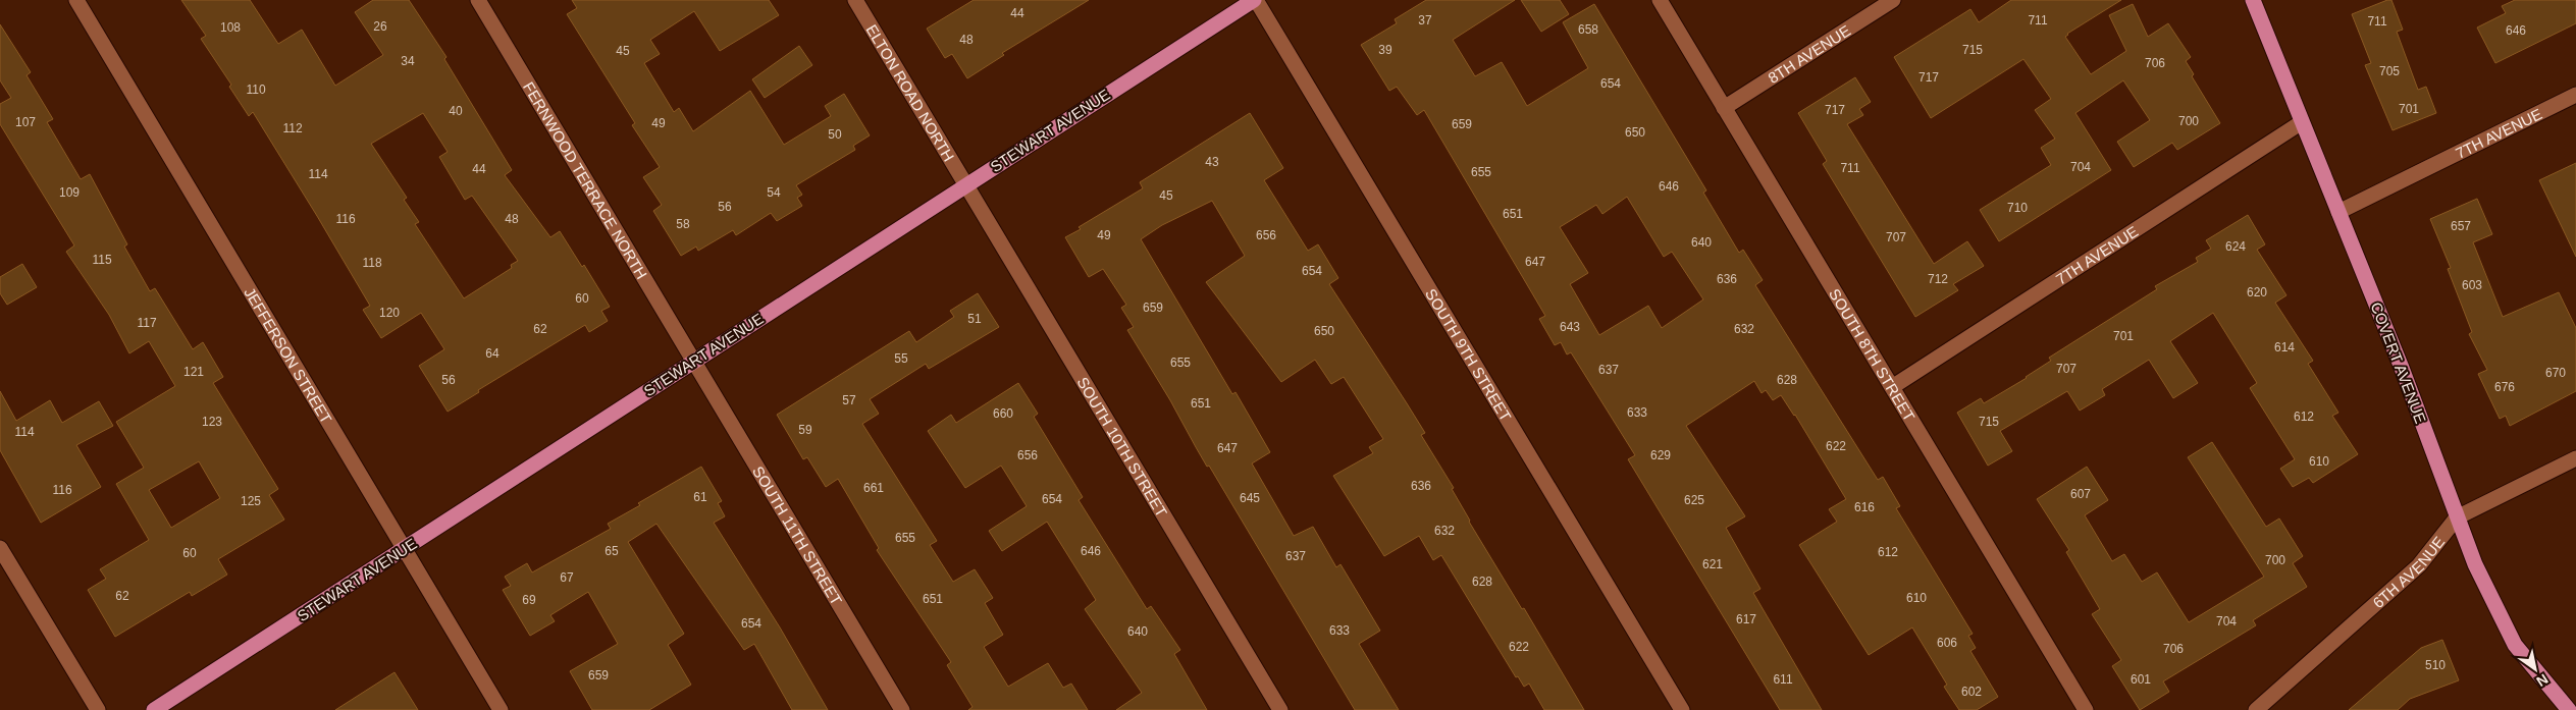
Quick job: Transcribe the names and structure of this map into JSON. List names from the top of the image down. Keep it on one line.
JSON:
{"streets":{"main road":["STEWART AVENUE","COVERT AVENUE"],"street":["8TH AVENUE","ELTON ROAD NORTH","7TH AVENUE","FERNWOOD TERRACE NORTH","JEFFERSON STREET","SOUTH 9TH STREET","SOUTH 8TH STREET","SOUTH 10TH STREET","SOUTH 11TH STREET","6TH AVENUE"]},"crossings":[["8TH AVENUE","SOUTH 8TH STREET"],["ELTON ROAD NORTH","STEWART AVENUE"],["ELTON ROAD NORTH","SOUTH 10TH STREET"],["STEWART AVENUE","FERNWOOD TERRACE NORTH"],["STEWART AVENUE","JEFFERSON STREET"],["STEWART AVENUE","SOUTH 9TH STREET"],["STEWART AVENUE","SOUTH 10TH STREET"],["STEWART AVENUE","SOUTH 11TH STREET"],["7TH AVENUE","SOUTH 8TH STREET"],["7TH AVENUE","COVERT AVENUE"],["FERNWOOD TERRACE NORTH","SOUTH 11TH STREET"],["COVERT AVENUE","6TH AVENUE"]],"house_numbers":["44","37","711","711","26","108","658","646","48","39","715","45","34","706","705","717","654","110","701","717","40","700","107","49","659","112","650","50","43","704","711","44","655","114","646","109","54","45","56","710","651","116","48","58","657","49","656","707","640","624","115","647","118","654","636","712","603","620","60","659","120","51","117","643","62","632","650","701","614","64","55","655","707","637","121","670","56","628","676","57","651","633","660","612","123","715","59","114","622","647","656","629","610","636","661","116","607","61","645","654","625","125","616","632","655","65","646","612","60","637","700","621","67","628","62","610","651","69","617","704","654","633","640","606","622","706","510","659","611","601","602"],"north":"bottom right"}
